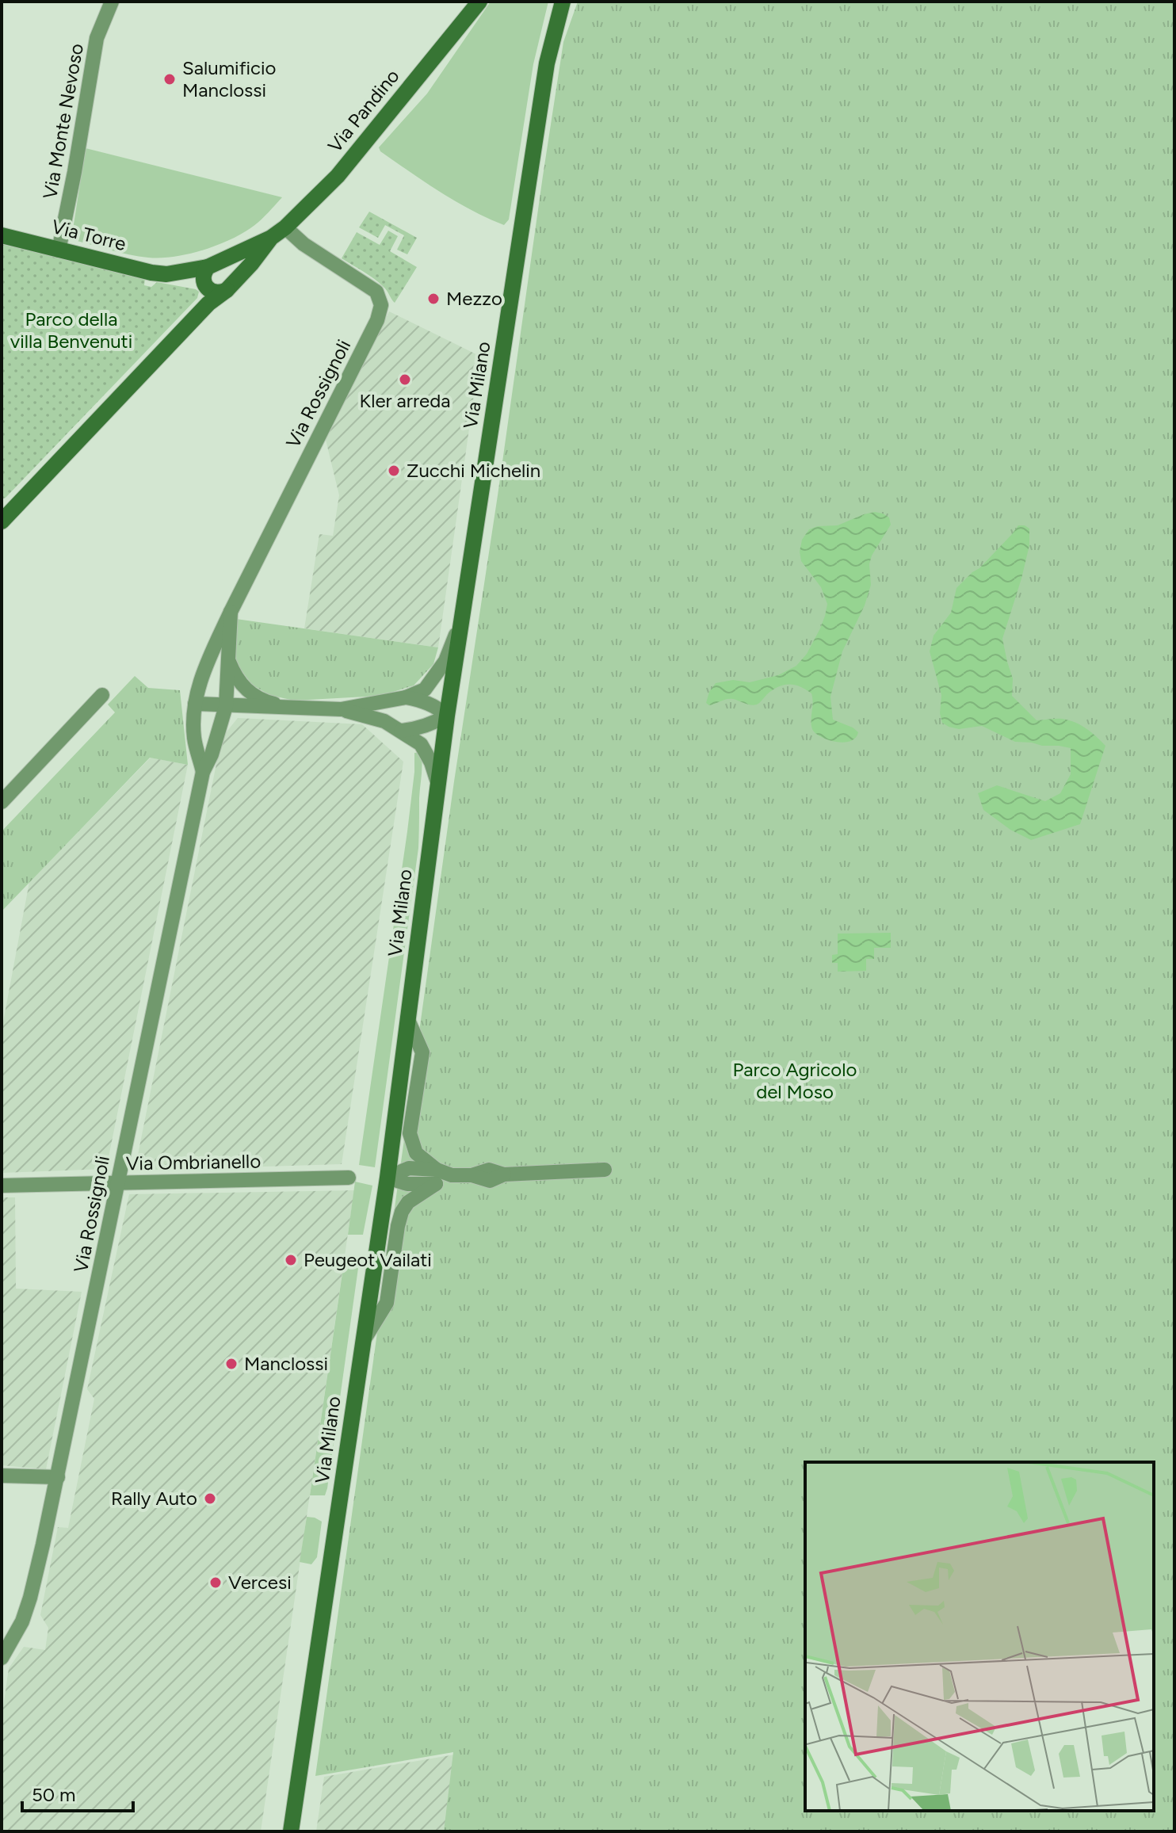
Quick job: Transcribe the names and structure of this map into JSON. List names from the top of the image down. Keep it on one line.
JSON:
{"streets":{"main road":["Via Pandino","Via Torre","Via Milano"],"street":["Via Monte Nevoso","Via Rossignoli","Via Ombrianello"]},"crossings":[["Via Pandino","Via Torre"],["Via Pandino","Via Rossignoli"],["Via Monte Nevoso","Via Torre"],["Via Rossignoli","Via Ombrianello"]],"parks":["Parco della villa Benvenuti","Parco Agricolo del Moso"],"places":["Salumificio Manclossi","Mezzo","Kler arreda","Zucchi Michelin","Peugeot Vailati","Manclossi","Rally Auto","Vercesi"],"scale_bar":"50 m"}
